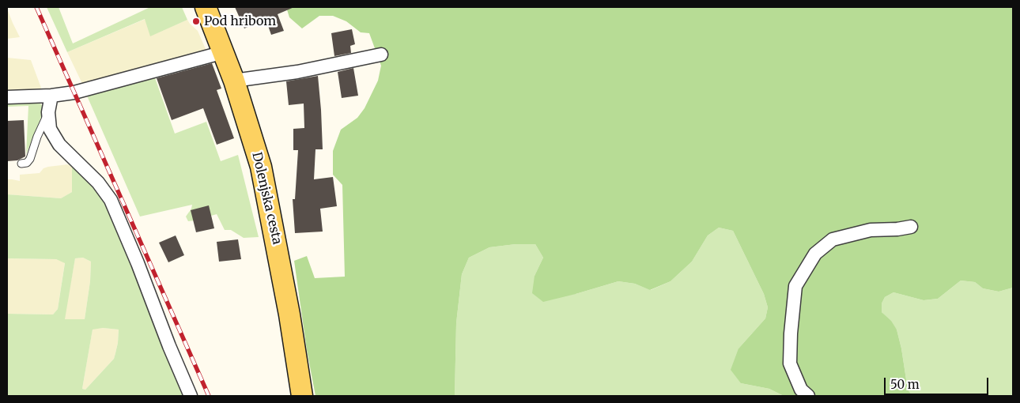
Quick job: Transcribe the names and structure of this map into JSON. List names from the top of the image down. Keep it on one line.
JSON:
{"streets":{"main road":["Dolenjska cesta"]},"places":["Pod hribom"],"scale_bar":"50 m"}
